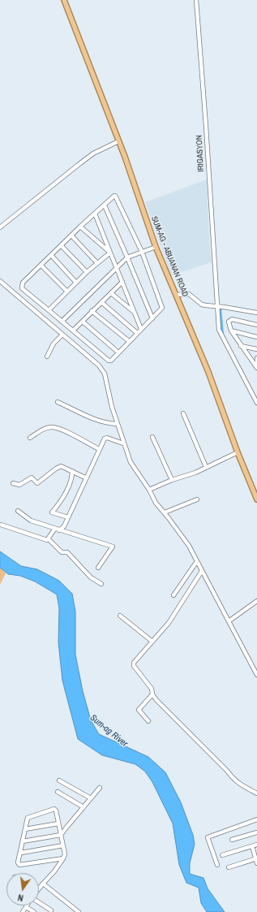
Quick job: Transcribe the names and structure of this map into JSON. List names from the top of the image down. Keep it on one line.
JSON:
{"streets":{"main road":["SUM-AG - ABUANAN ROAD"],"street":["IRIGASYON"]},"water":["Sum-ag River"],"north":"bottom"}
